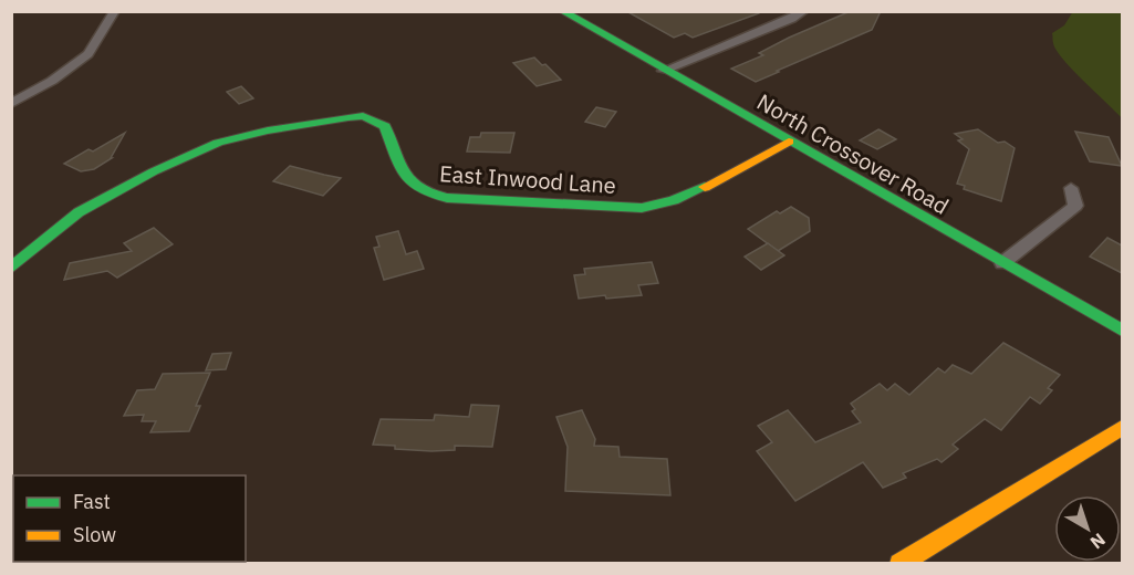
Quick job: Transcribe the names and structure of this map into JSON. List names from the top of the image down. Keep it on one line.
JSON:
{"streets":{"street":["North Crossover Road","East Inwood Lane"]},"crossings":[["North Crossover Road","East Inwood Lane"]],"legend":["Fast","Slow"],"north":"bottom right"}
